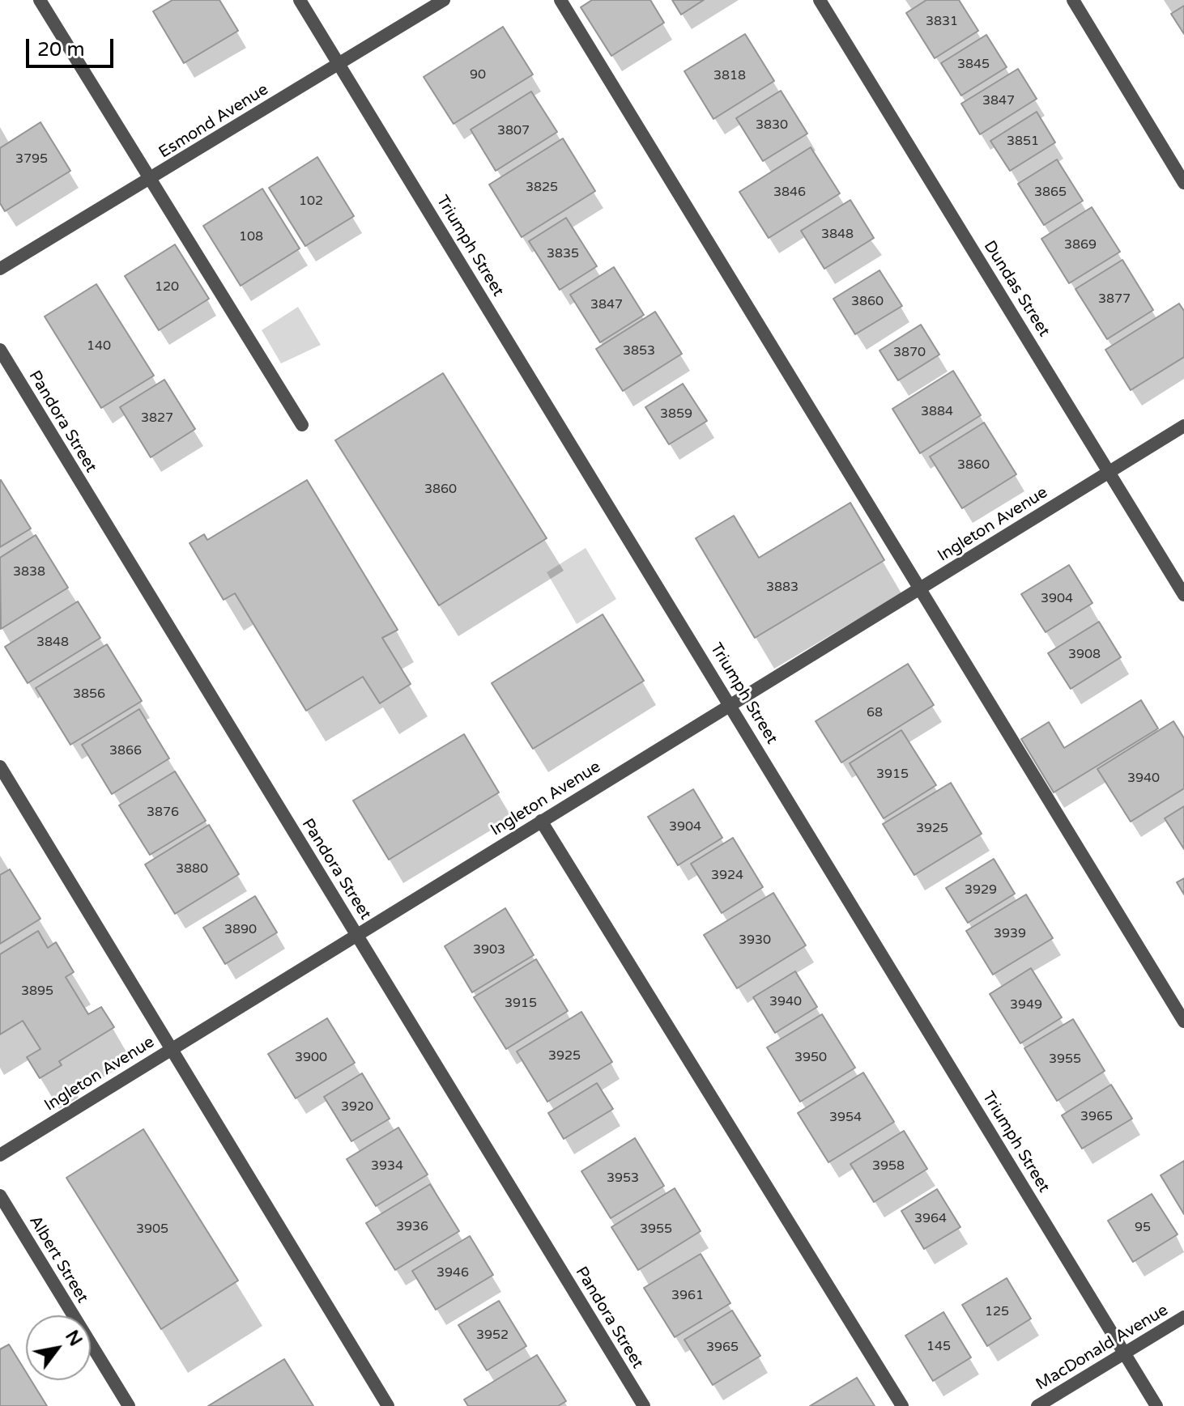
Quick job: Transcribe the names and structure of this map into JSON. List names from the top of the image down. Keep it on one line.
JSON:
{"streets":{"street":["Esmond Avenue","Triumph Street","Dundas Street","Pandora Street","Ingleton Avenue","Albert Street","MacDonald Avenue"]},"crossings":[["Esmond Avenue","Triumph Street"],["Triumph Street","Ingleton Avenue"],["Triumph Street","MacDonald Avenue"],["Dundas Street","Ingleton Avenue"],["Pandora Street","Ingleton Avenue"]],"house_numbers":["3831","3845","90","3818","3847","3830","3807","3851","3795","3825","3846","3865","102","3848","108","3869","3835","120","3877","3860","3847","140","3853","3870","3884","3859","3827","3860","3860","3838","3883","3904","3848","3908","3856","68","3866","3915","3940","3876","3904","3925","3880","3924","3929","3890","3939","3930","3903","3895","3940","3915","3949","3925","3900","3950","3955","3920","3965","3954","3934","3958","3953","3964","3936","95","3905","3955","3946","3961","125","3952","145","3965"],"scale_bar":"20 m","north":"top right"}
